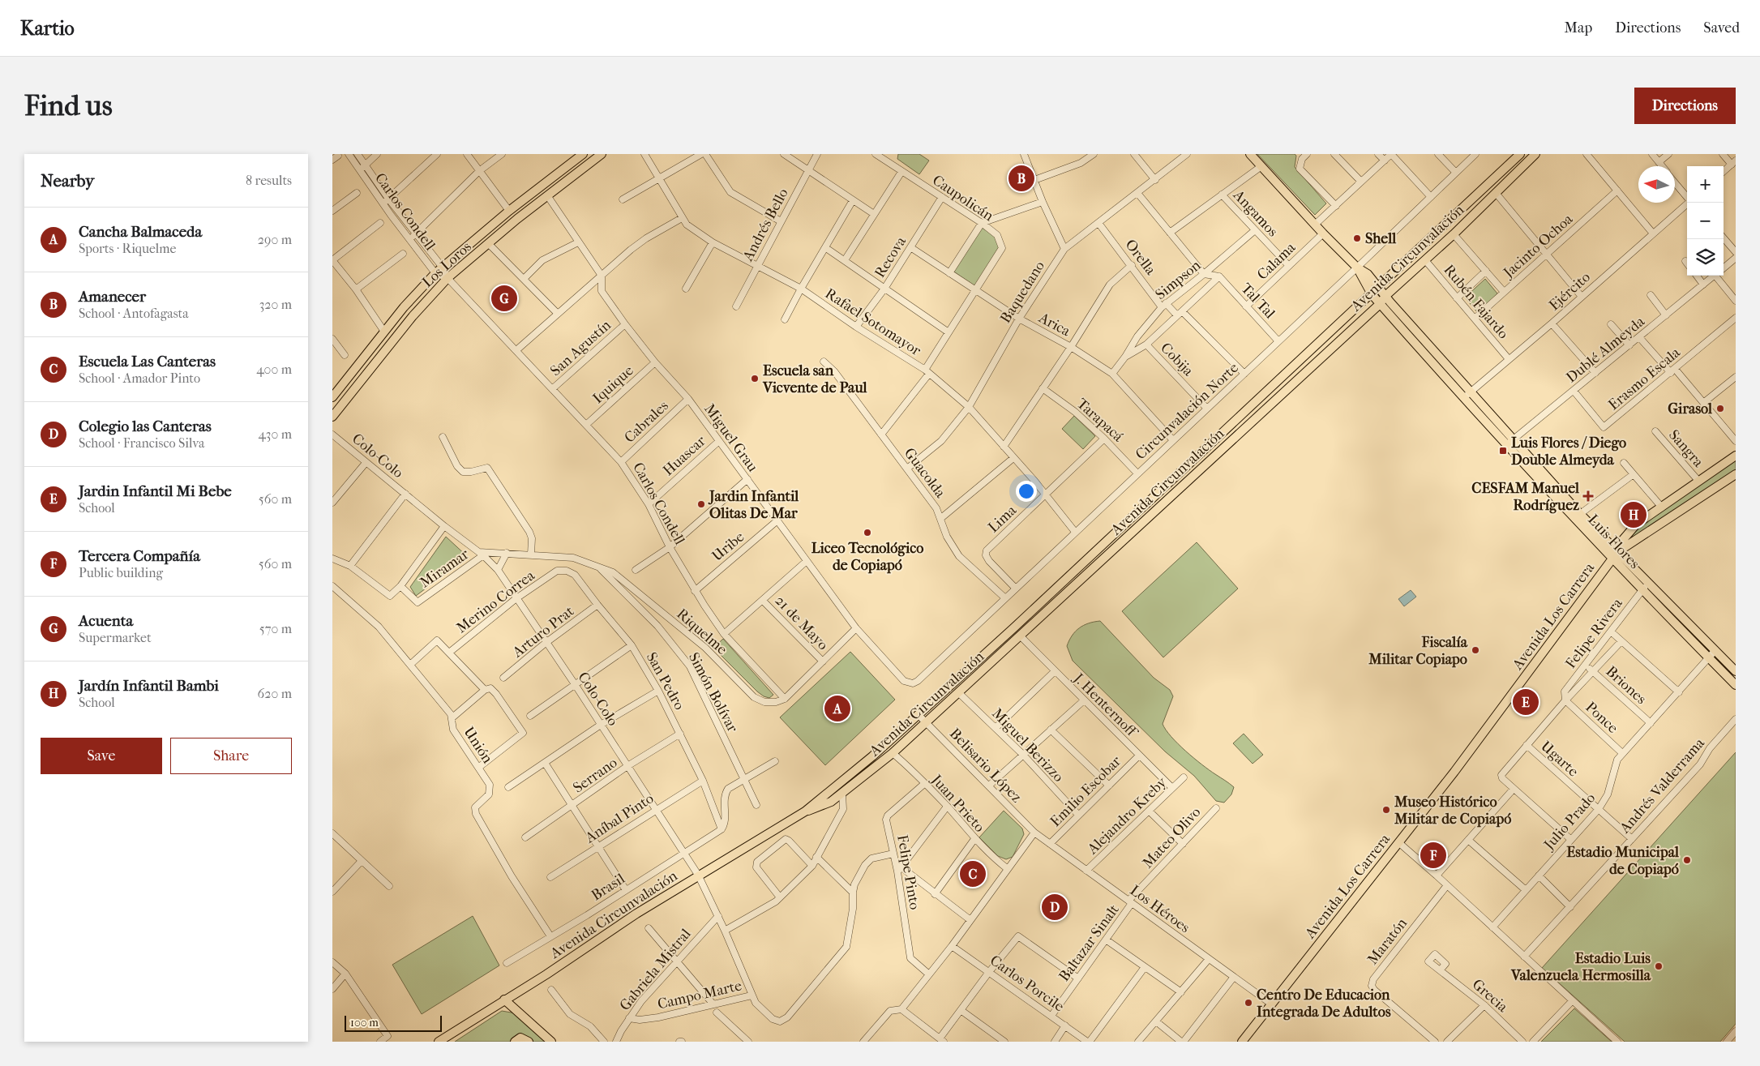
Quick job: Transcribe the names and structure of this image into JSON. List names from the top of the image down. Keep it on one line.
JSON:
{"streets":{"main road":["Avenida Circunvalación","Los Loros","Luis Flores","Avenida Los Carrera"],"street":["Caupolicán","Carlos Condell","Angamos","Andrés Bello","Jacinto Ochoa","Recova","Orella","Calama","Simpson","Ejército","Baquedano","Tal Tal","Rubén Fajardo","Rafael Sotomayor","Arica","San Agustín","Dublé Almeyda","Cobija","Erasmo Escala","Iquique","Circunvalación Norte","Tarapacá","Cabrales","Miguel Grau","Sangra","Colo-Colo","Huascar","Guacolda","Lima","Uribe","Miramar","Merino Correa","21 de Mayo","Arturo Prat","Riquelme","Felipe Rivera","San Pedro","Briones","Simón Bolívar","J. Henternoff","Ponce","Unión","Miguel Berizzo","Ugarte","Belisario López","Serrano","Andrés Valderrama","Emilio Escobar","Juan Prieto","Alejandro Kreby","Aníbal Pinto","Julio Prado","Mateo Olivo","Felipe Pinto","Brasil","Los Héroes","Maratón","Baltazar Sinalt","Gabriela Mistral","Carlos Porcile","Campo Marte","Grecia"]},"crossings":[["Caupolicán","Recova"],["Caupolicán","Arica"],["Carlos Condell","Los Loros"],["Carlos Condell","San Agustín"],["Carlos Condell","Iquique"],["Carlos Condell","Cabrales"],["Carlos Condell","Huascar"],["Carlos Condell","Uribe"],["Carlos Condell","Riquelme"],["Angamos","Calama"],["Angamos","Simpson"],["Andrés Bello","Rafael Sotomayor"],["Jacinto Ochoa","Rubén Fajardo"],["Recova","Rafael Sotomayor"],["Recova","Arica"],["Orella","Simpson"],["Orella","Baquedano"],["Orella","Circunvalación Norte"],["Avenida Circunvalación","Rubén Fajardo"],["Avenida Circunvalación","Colo-Colo"],["Avenida Circunvalación","Luis Flores"],["Avenida Circunvalación","J. Henternoff"],["Avenida Circunvalación","Miguel Berizzo"],["Avenida Circunvalación","Belisario López"],["Avenida Circunvalación","Juan Prieto"],["Calama","Tal Tal"],["Los Loros","Miguel Grau"],["Simpson","Tal Tal"],["Simpson","Arica"],["Simpson","Cobija"],["Ejército","Rubén Fajardo"],["Ejército","Luis Flores"],["Baquedano","Rafael Sotomayor"],["Baquedano","Arica"],["Baquedano","Guacolda"],["Tal Tal","Circunvalación Norte"],["Rafael Sotomayor","Circunvalación Norte"],["Rafael Sotomayor","Lima"],["Arica","Circunvalación Norte"],["San Agustín","Miguel Grau"],["Dublé Almeyda","Erasmo Escala"],["Dublé Almeyda","Luis Flores"],["Cobija","Circunvalación Norte"],["Iquique","Miguel Grau"],["Circunvalación Norte","Tarapacá"],["Circunvalación Norte","Miguel Grau"],["Circunvalación Norte","Guacolda"],["Circunvalación Norte","Lima"],["Circunvalación Norte","Luis Flores"],["Tarapacá","Lima"],["Cabrales","Miguel Grau"],["Miguel Grau","Huascar"],["Miguel Grau","Uribe"],["Sangra","Avenida Los Carrera"],["Colo-Colo","Miramar"],["Colo-Colo","Merino Correa"],["Colo-Colo","Arturo Prat"],["Colo-Colo","Riquelme"],["Colo-Colo","Serrano"],["Colo-Colo","Aníbal Pinto"],["Colo-Colo","Brasil"],["Colo-Colo","Gabriela Mistral"],["Colo-Colo","Campo Marte"],["Luis Flores","Avenida Los Carrera"],["Luis Flores","Felipe Rivera"],["Luis Flores","Julio Prado"],["Miramar","Riquelme"],["Merino Correa","San Pedro"],["Avenida Los Carrera","Los Héroes"],["Arturo Prat","San Pedro"],["Riquelme","Simón Bolívar"],["Felipe Rivera","Briones"],["Felipe Rivera","Ponce"],["Felipe Rivera","Ugarte"],["San Pedro","Serrano"],["San Pedro","Aníbal Pinto"],["San Pedro","Brasil"],["Briones","Julio Prado"],["J. Henternoff","Emilio Escobar"],["J. Henternoff","Alejandro Kreby"],["Ponce","Julio Prado"],["Unión","Brasil"],["Miguel Berizzo","Emilio Escobar"],["Ugarte","Andrés Valderrama"],["Ugarte","Julio Prado"],["Belisario López","Los Héroes"],["Emilio Escobar","Los Héroes"],["Juan Prieto","Felipe Pinto"],["Alejandro Kreby","Los Héroes"],["Mateo Olivo","Los Héroes"],["Mateo Olivo","Baltazar Sinalt"],["Los Héroes","Baltazar Sinalt"],["Baltazar Sinalt","Carlos Porcile"],["Gabriela Mistral","Campo Marte"]],"places":{"other":["Shell","Escuela san Vicvente de Paul","Girasol","Jardin Infantil Olitas De Mar","Liceo Tecnológico de Copiapó","Fiscalía Militar Copiapo","Museo Histórico Militar de Copiapó","Estadio Municipal de Copiapó","Estadio Luis Valenzuela Hermosilla","Centro De Educacion Integrada De Adultos"],"transit":["Luis Flores / Diego Double Almeyda"],"health":["CESFAM Manuel Rodríguez"]},"scale_bar":"100 m","north":"left","page":{"header":"Kartio","nav":["Map","Directions","Saved"],"buttons":["Directions",["Save","Share"]],"title":"Find us","heading":["Nearby","8 results"],"pins":["B","G","H","E","A","F","C","D"],"map_buttons":["+","−"],"list":[{"mark":"A","name":"Cancha Balmaceda","note":"Sports · Riquelme","value":"290 m"},{"mark":"B","name":"Amanecer","note":"School · Antofagasta","value":"320 m"},{"mark":"C","name":"Escuela Las Canteras","note":"School · Amador Pinto","value":"400 m"},{"mark":"D","name":"Colegio las Canteras","note":"School · Francisco Silva","value":"430 m"},{"mark":"E","name":"Jardin Infantil Mi Bebe","note":"School","value":"560 m"},{"mark":"F","name":"Tercera Compañía","note":"Public building","value":"560 m"},{"mark":"G","name":"Acuenta","note":"Supermarket","value":"570 m"},{"mark":"H","name":"Jardín Infantil Bambi","note":"School","value":"620 m"}],"scale":"100 m"}}
